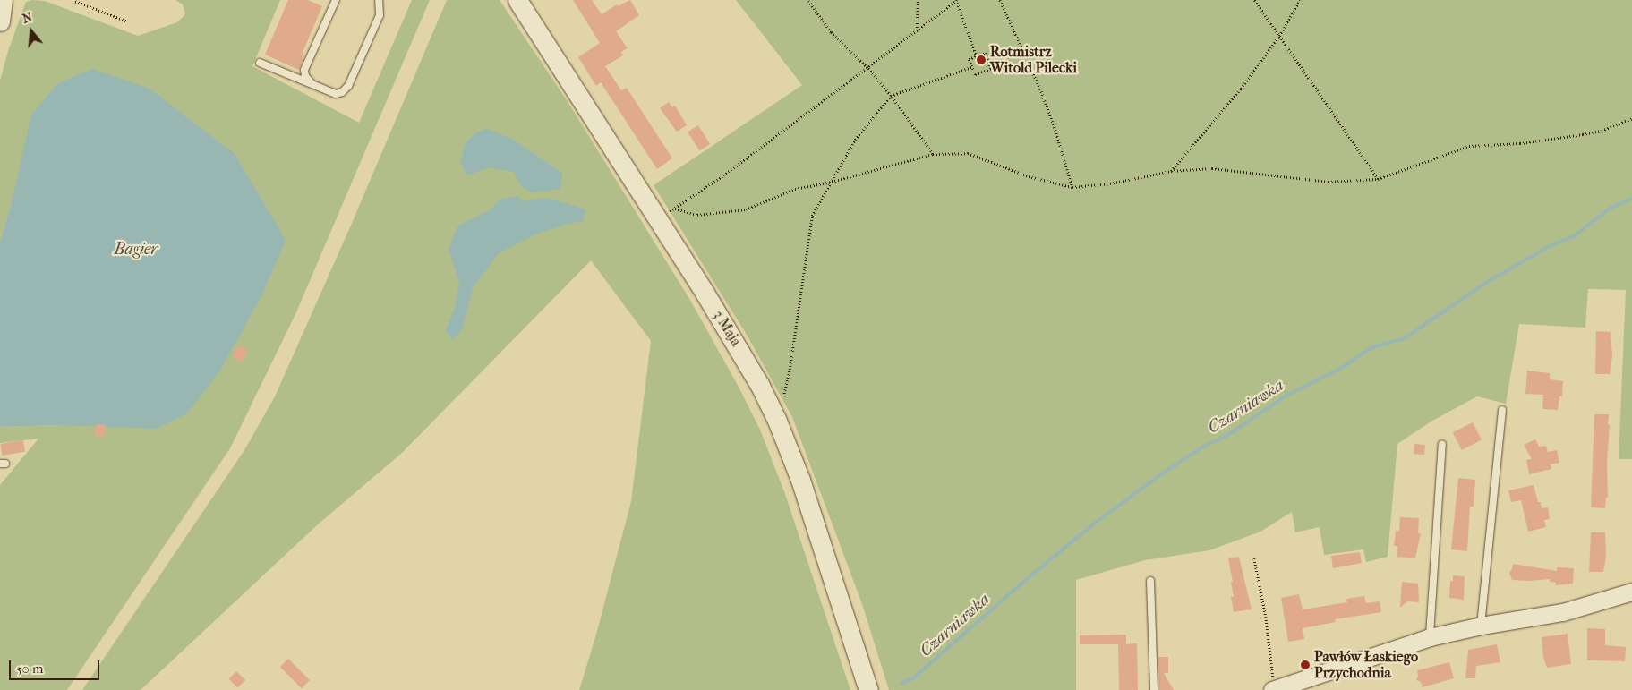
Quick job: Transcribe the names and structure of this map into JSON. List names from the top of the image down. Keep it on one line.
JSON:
{"streets":{"main road":["3 Maja"]},"water":["Bagier","Czarniawka"],"places":["Rotmistrz Witold Pilecki","Pawłów Łaskiego Przychodnia"],"scale_bar":"50 m","north":"top"}
